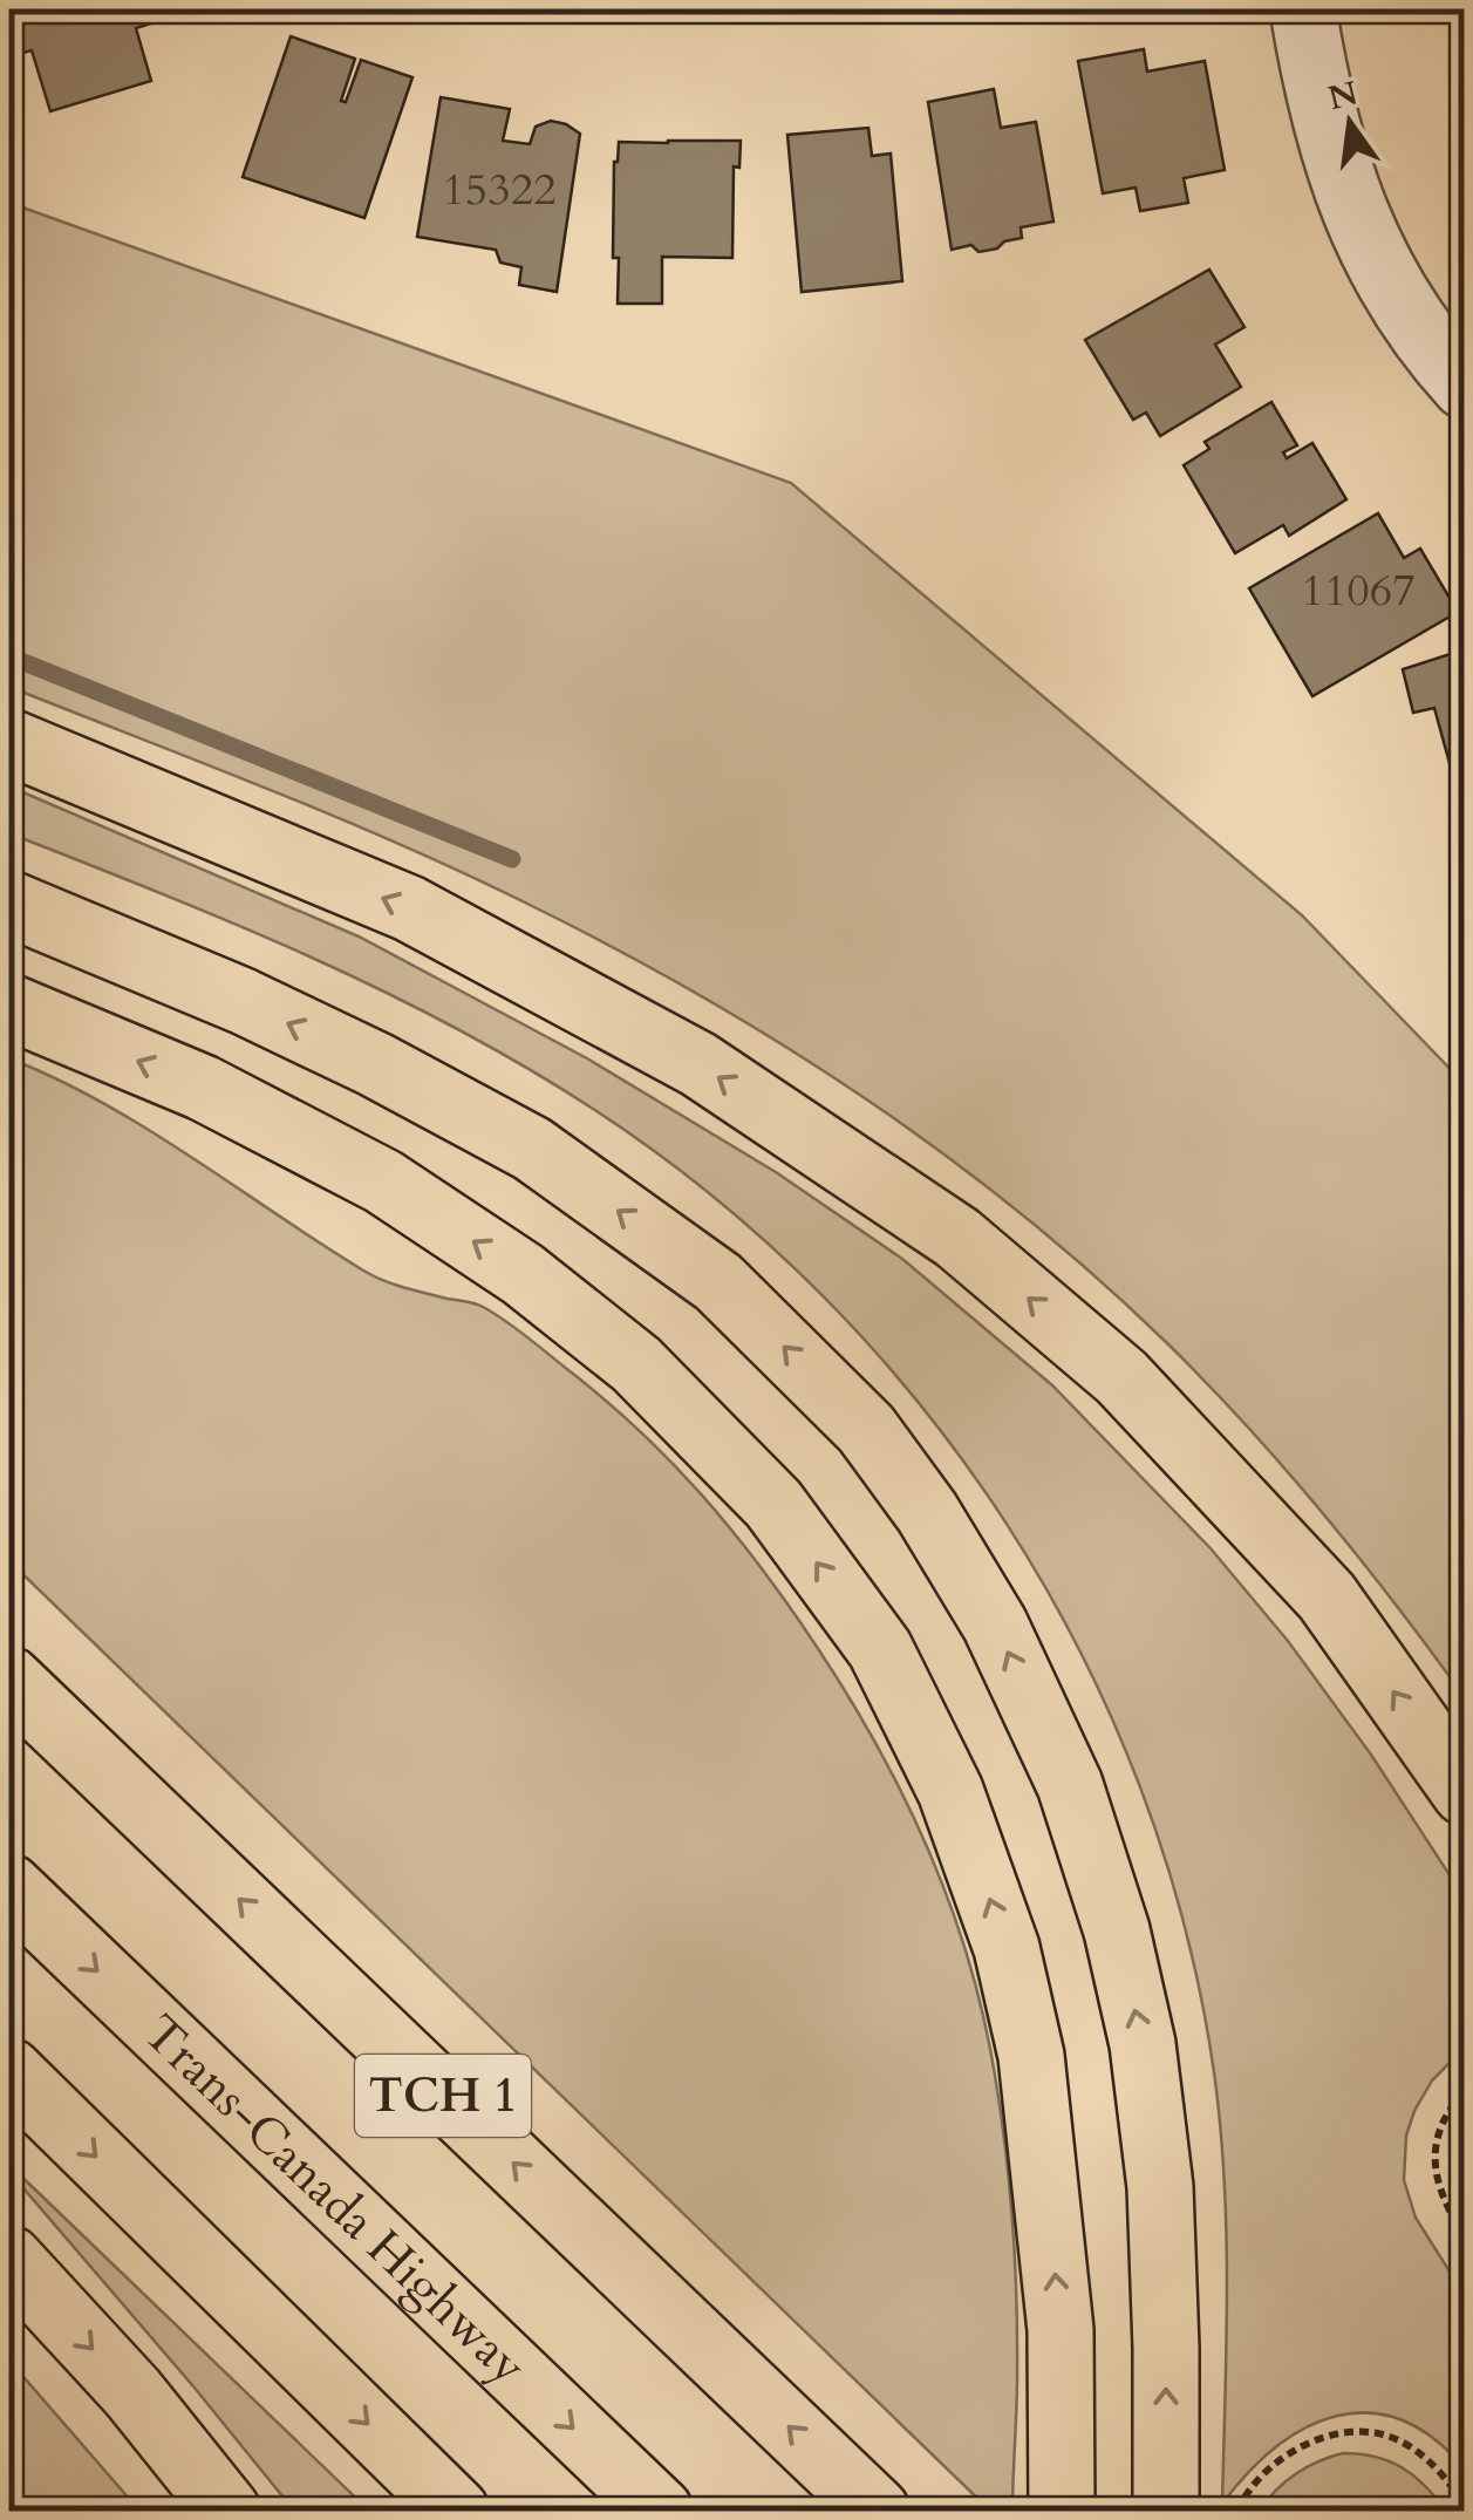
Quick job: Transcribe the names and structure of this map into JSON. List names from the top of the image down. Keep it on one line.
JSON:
{"streets":{"highway":["TCH 1","Trans-Canada Highway"]},"house_numbers":["15322","11067"],"north":"top"}
